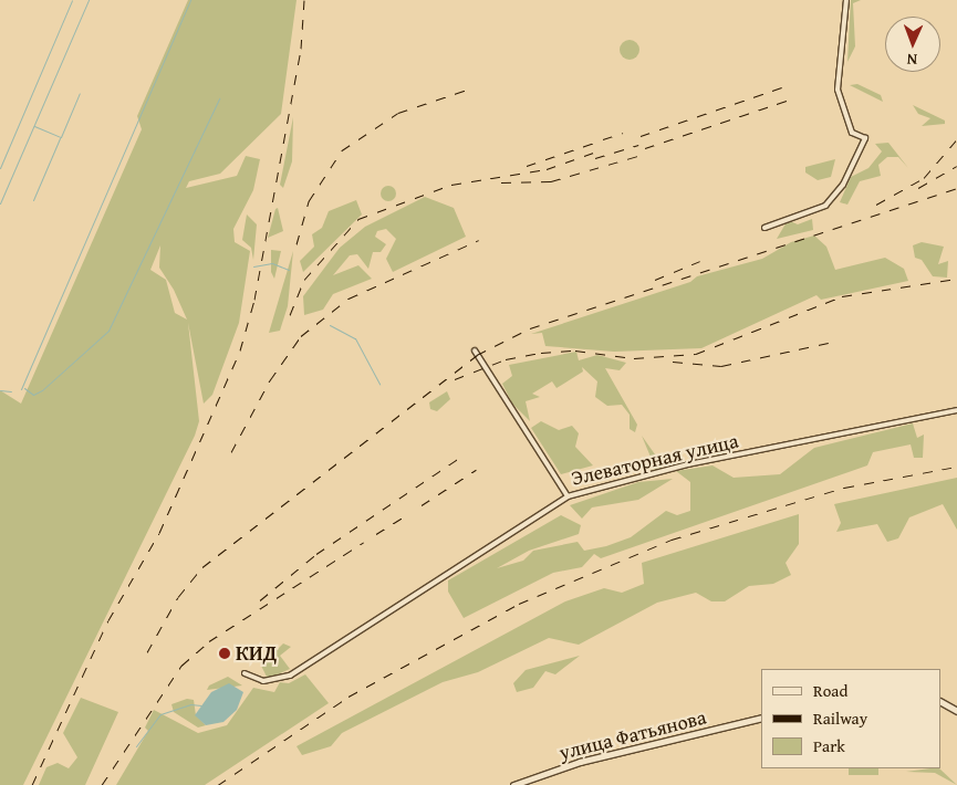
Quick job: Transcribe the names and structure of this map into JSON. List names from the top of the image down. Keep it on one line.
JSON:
{"streets":{"street":["Элеваторная улица","улица Фатьянова"]},"places":["КИД"],"legend":["Road","Railway","Park"],"north":"bottom"}
